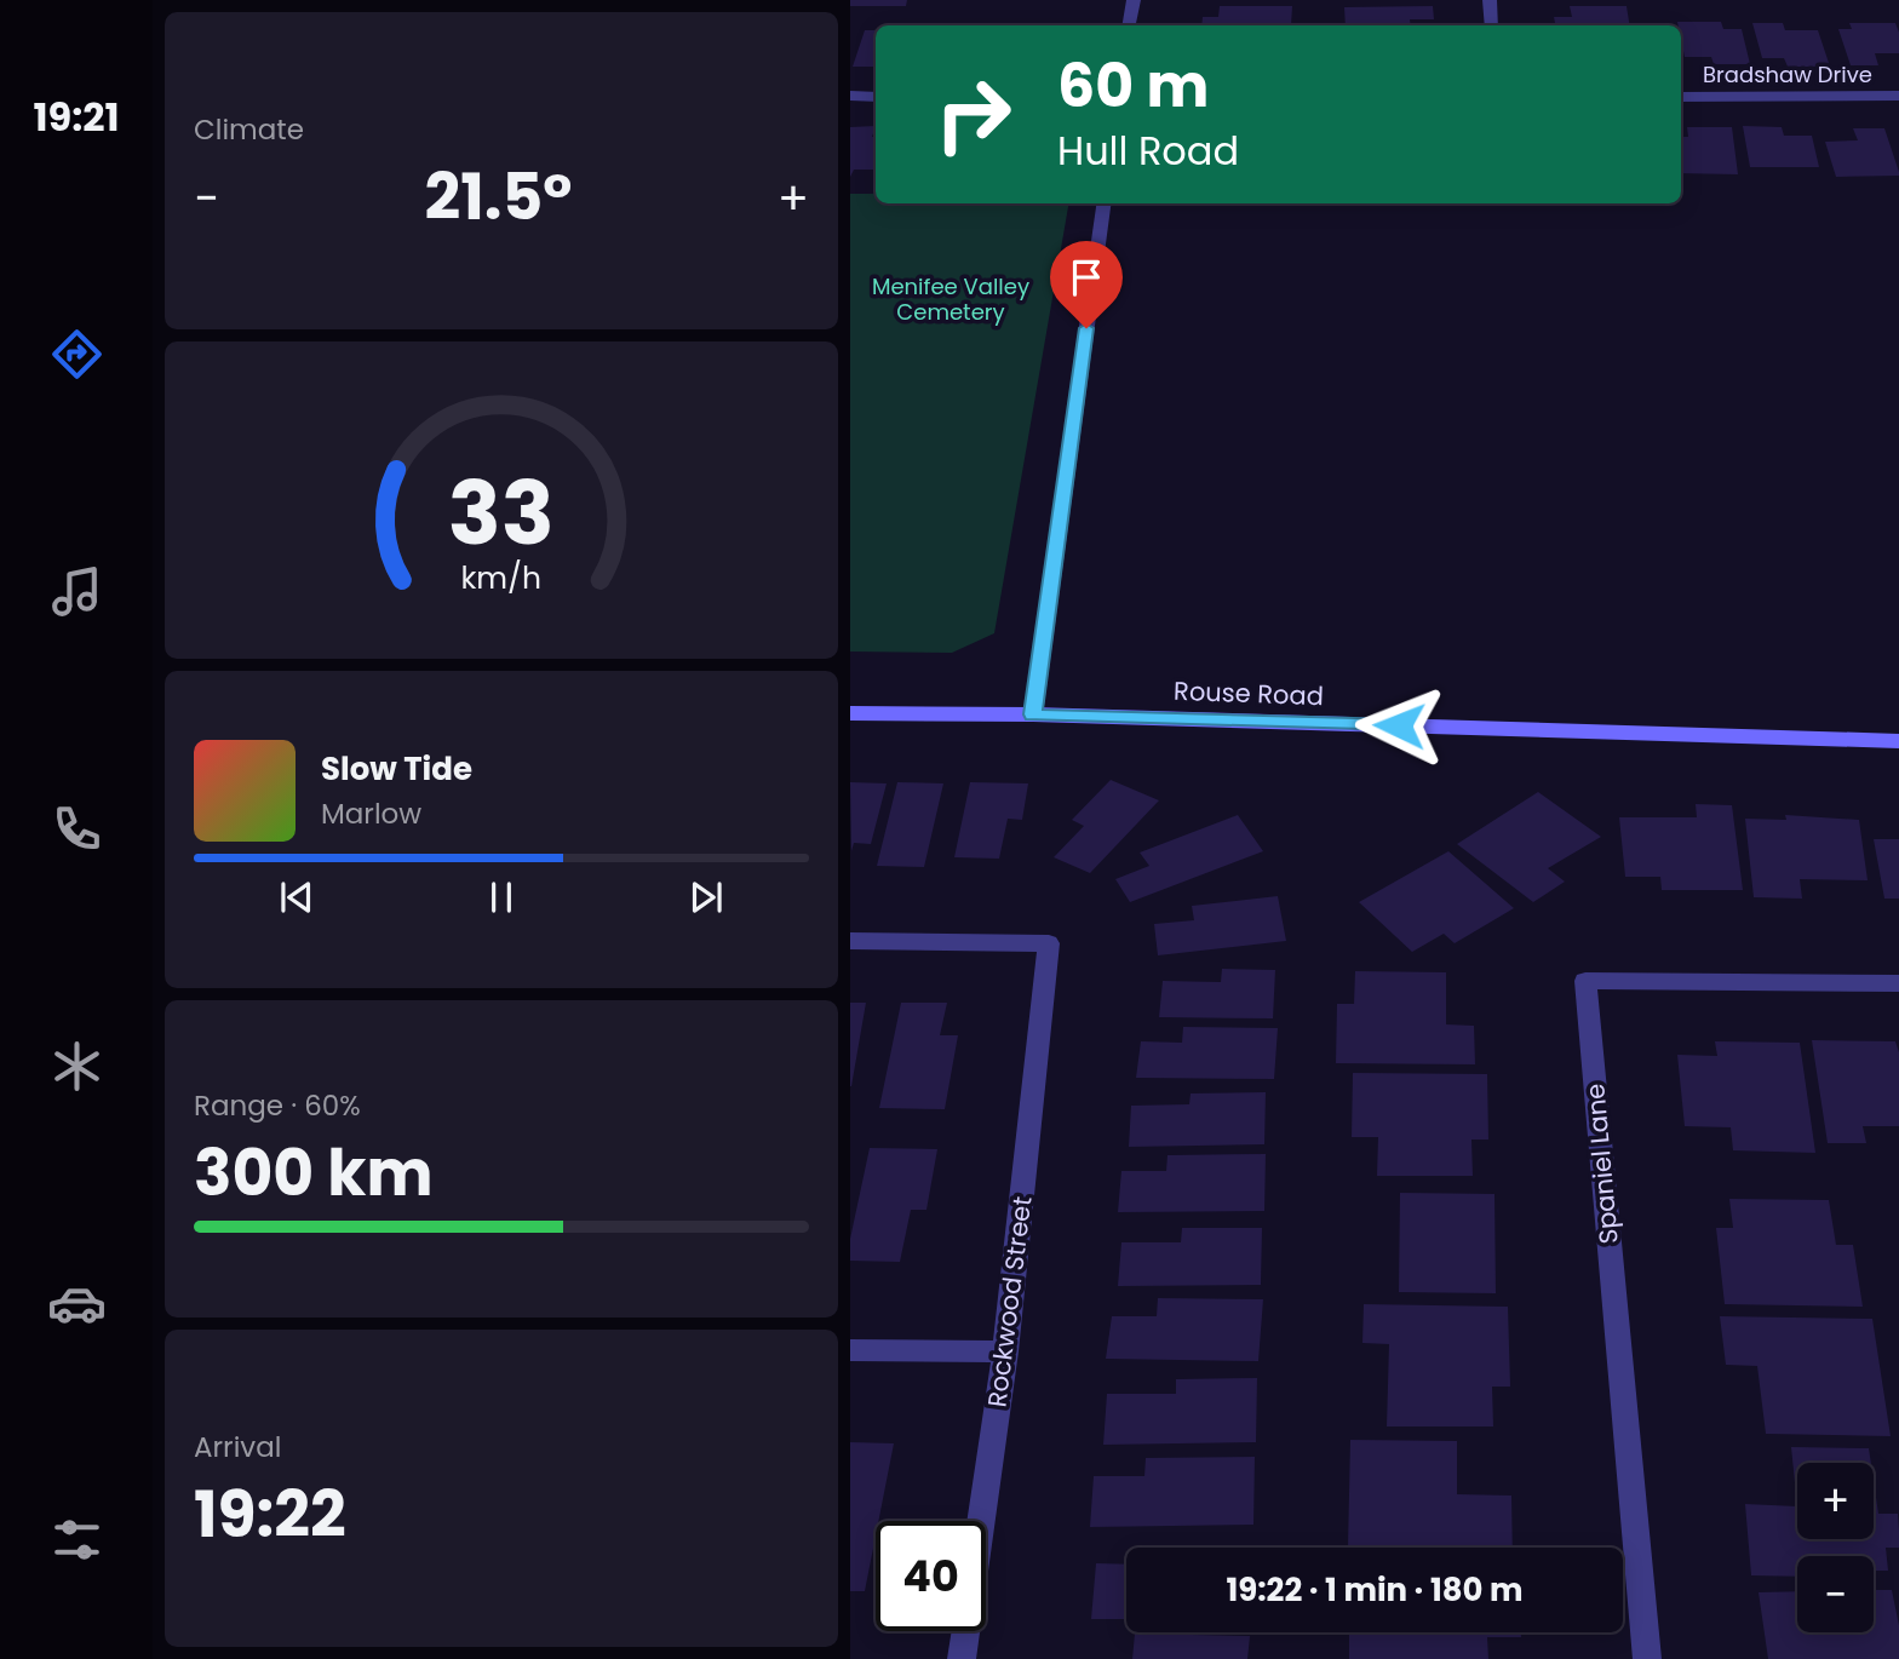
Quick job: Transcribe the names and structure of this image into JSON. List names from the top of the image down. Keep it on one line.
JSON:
{"streets":{"street":["Bradshaw Drive","Rouse Road","Spaniel Lane","Rockwood Street"]},"parks":["Menifee Valley Cemetery"],"page":{"tabs":"19:21","tile":["Climate",["Range · 60%","300 km"],["Arrival","19:22"]],"turn":["60 m","Hull Road"],"heat":["−","21.5°","+"],"song":["Slow Tide","Marlow"],"map_buttons":["+","−"],"limit":"40","trip":"19:22 · 1 min · 180 m","gauge":["33","km/h"]}}
